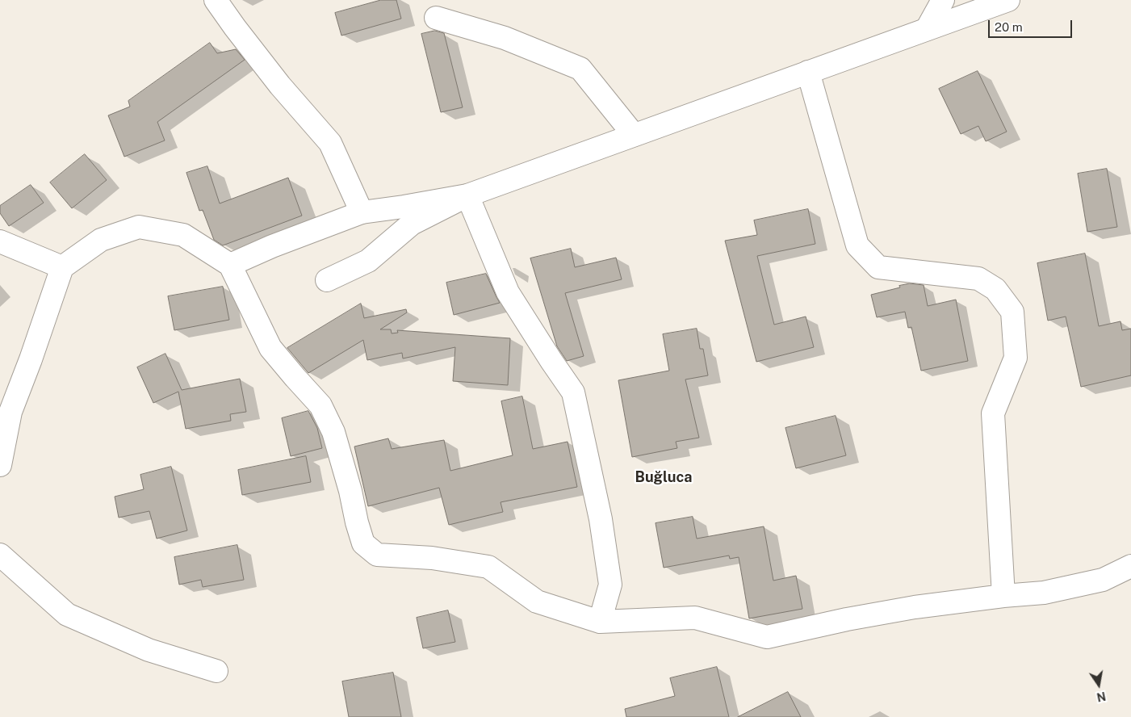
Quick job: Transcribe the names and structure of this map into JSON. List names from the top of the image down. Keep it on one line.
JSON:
{"districts":["Buğluca"],"scale_bar":"20 m","north":"bottom"}
